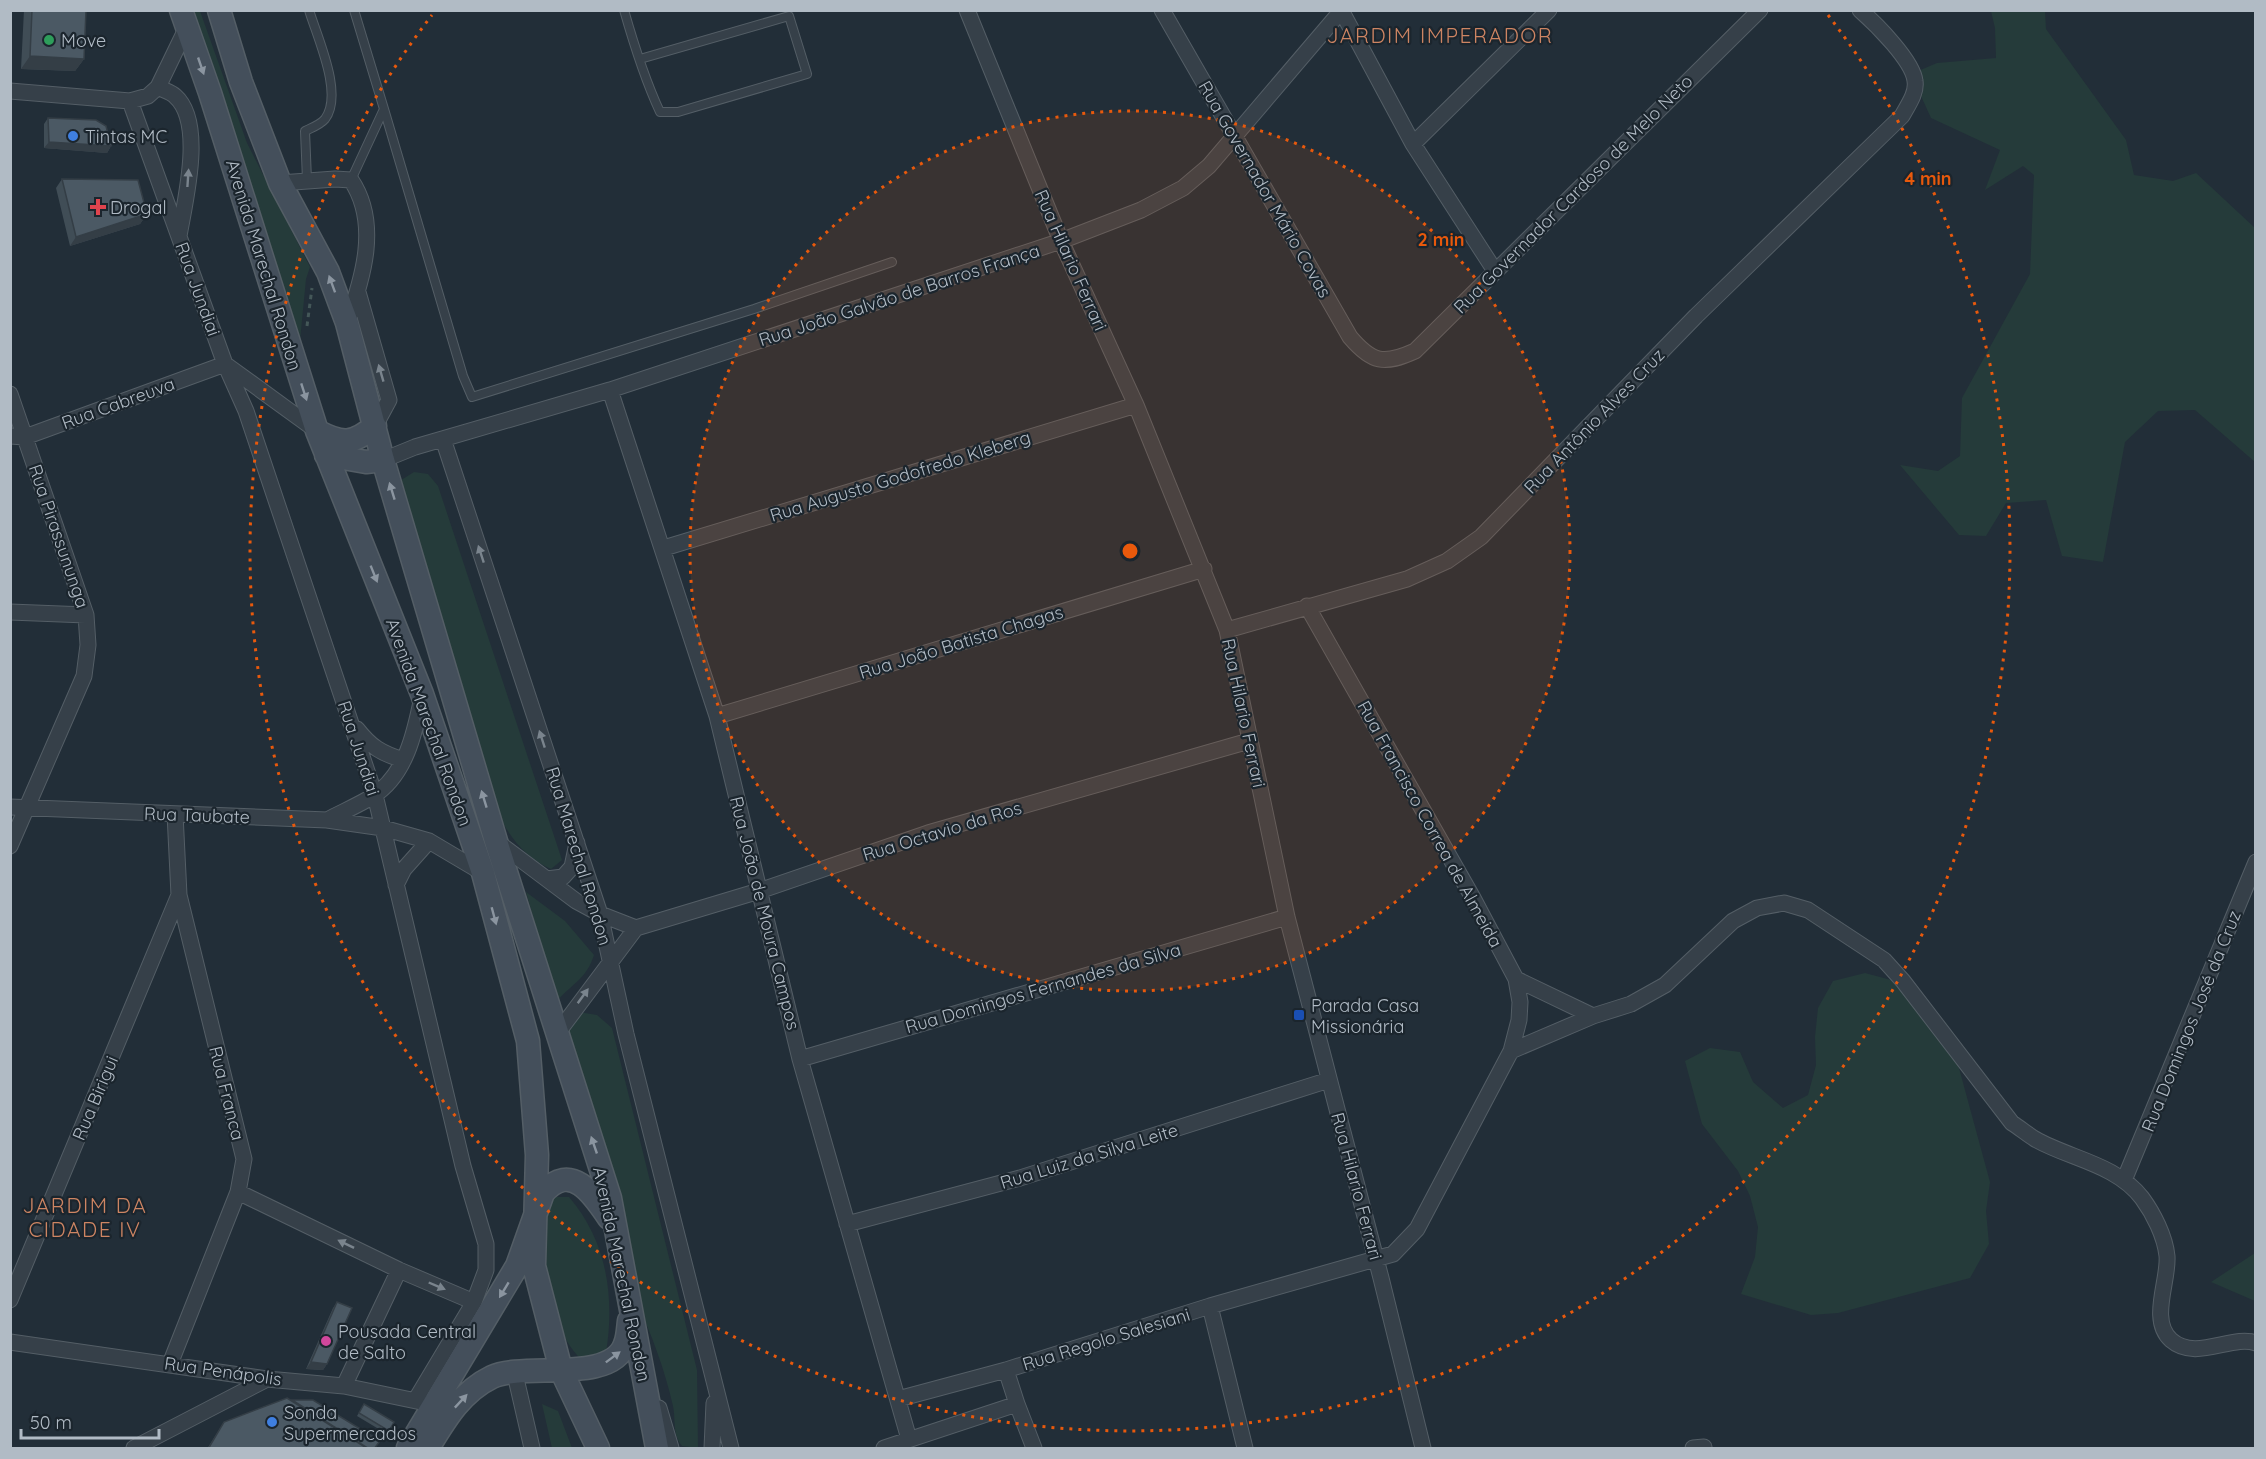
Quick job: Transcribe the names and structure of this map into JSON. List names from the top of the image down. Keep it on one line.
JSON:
{"streets":{"main road":["Avenida Marechal Rondon"],"street":["Rua Governador Mário Covas","Rua Governador Cardoso de Melo Neto","Rua Hilario Ferrari","Rua Jundiai","Rua João Galvão de Barros França","Rua Cabreuva","Rua Antônio Alves Cruz","Rua Augusto Godofredo Kleberg","Rua Pirassununga","Rua João Batista Chagas","Rua Taubate","Rua Francisco Correa de Almeida","Rua Octavio da Ros","Rua Marechal Rondon","Rua João de Moura Campos","Rua Domingos Fernandes da Silva","Rua Domingos José da Cruz","Rua Franca","Rua Birigui","Rua Luiz da Silva Leite","Rua Regolo Salesiani","Rua Penápolis"]},"crossings":[["Rua Governador Mário Covas","Rua Governador Cardoso de Melo Neto"],["Rua Governador Mário Covas","Rua João Galvão de Barros França"],["Rua Hilario Ferrari","Rua João Galvão de Barros França"],["Rua Hilario Ferrari","Rua Antônio Alves Cruz"],["Rua Hilario Ferrari","Rua Augusto Godofredo Kleberg"],["Rua Hilario Ferrari","Rua João Batista Chagas"],["Rua Hilario Ferrari","Rua Octavio da Ros"],["Rua Hilario Ferrari","Rua Domingos Fernandes da Silva"],["Rua Hilario Ferrari","Rua Luiz da Silva Leite"],["Rua Hilario Ferrari","Rua Regolo Salesiani"],["Avenida Marechal Rondon","Rua João Galvão de Barros França"],["Avenida Marechal Rondon","Rua Taubate"],["Rua Jundiai","Rua Cabreuva"],["Rua Jundiai","Rua Taubate"],["Rua Jundiai","Rua Penápolis"],["Rua João Galvão de Barros França","Rua Marechal Rondon"],["Rua João Galvão de Barros França","Rua João de Moura Campos"],["Rua Cabreuva","Rua Pirassununga"],["Rua Antônio Alves Cruz","Rua Francisco Correa de Almeida"],["Rua Augusto Godofredo Kleberg","Rua João de Moura Campos"],["Rua Pirassununga","Rua Taubate"],["Rua João Batista Chagas","Rua João de Moura Campos"],["Rua Taubate","Rua Franca"],["Rua Francisco Correa de Almeida","Rua Regolo Salesiani"],["Rua Octavio da Ros","Rua João de Moura Campos"],["Rua João de Moura Campos","Rua Domingos Fernandes da Silva"],["Rua João de Moura Campos","Rua Luiz da Silva Leite"],["Rua Franca","Rua Birigui"],["Rua Franca","Rua Penápolis"]],"one_way":["Rua Marechal Rondon"],"districts":["JARDIM IMPERADOR","JARDIM DA CIDADE IV"],"places":{"other":["Move","Tintas MC","Pousada Central de Salto","Sonda Supermercados"],"health":["Drogal"],"transit":["Parada Casa Missionária"]},"scale_bar":"50 m","rings":["4 min","2 min"]}
